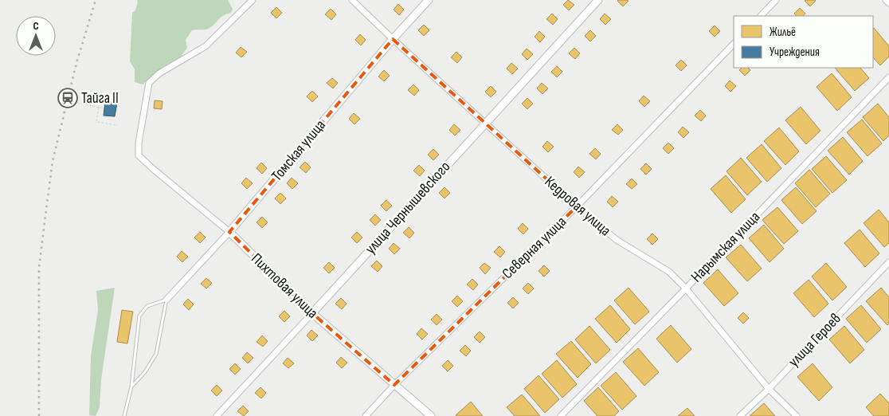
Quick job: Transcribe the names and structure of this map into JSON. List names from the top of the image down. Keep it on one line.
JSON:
{"streets":{"street":["Томская улица","Кедровая улица","улица Чернышевского","Нарымская улица","Северная улица","Пихтовая улица","улица Героев"]},"crossings":[["Томская улица","Кедровая улица"],["Томская улица","Пихтовая улица"],["Кедровая улица","улица Чернышевского"],["Кедровая улица","Нарымская улица"],["Кедровая улица","Северная улица"],["Кедровая улица","улица Героев"],["улица Чернышевского","Пихтовая улица"],["Северная улица","Пихтовая улица"]],"places":{"station":["Тайга II"]},"legend":["Жильё","Учреждения"],"north":"top"}
